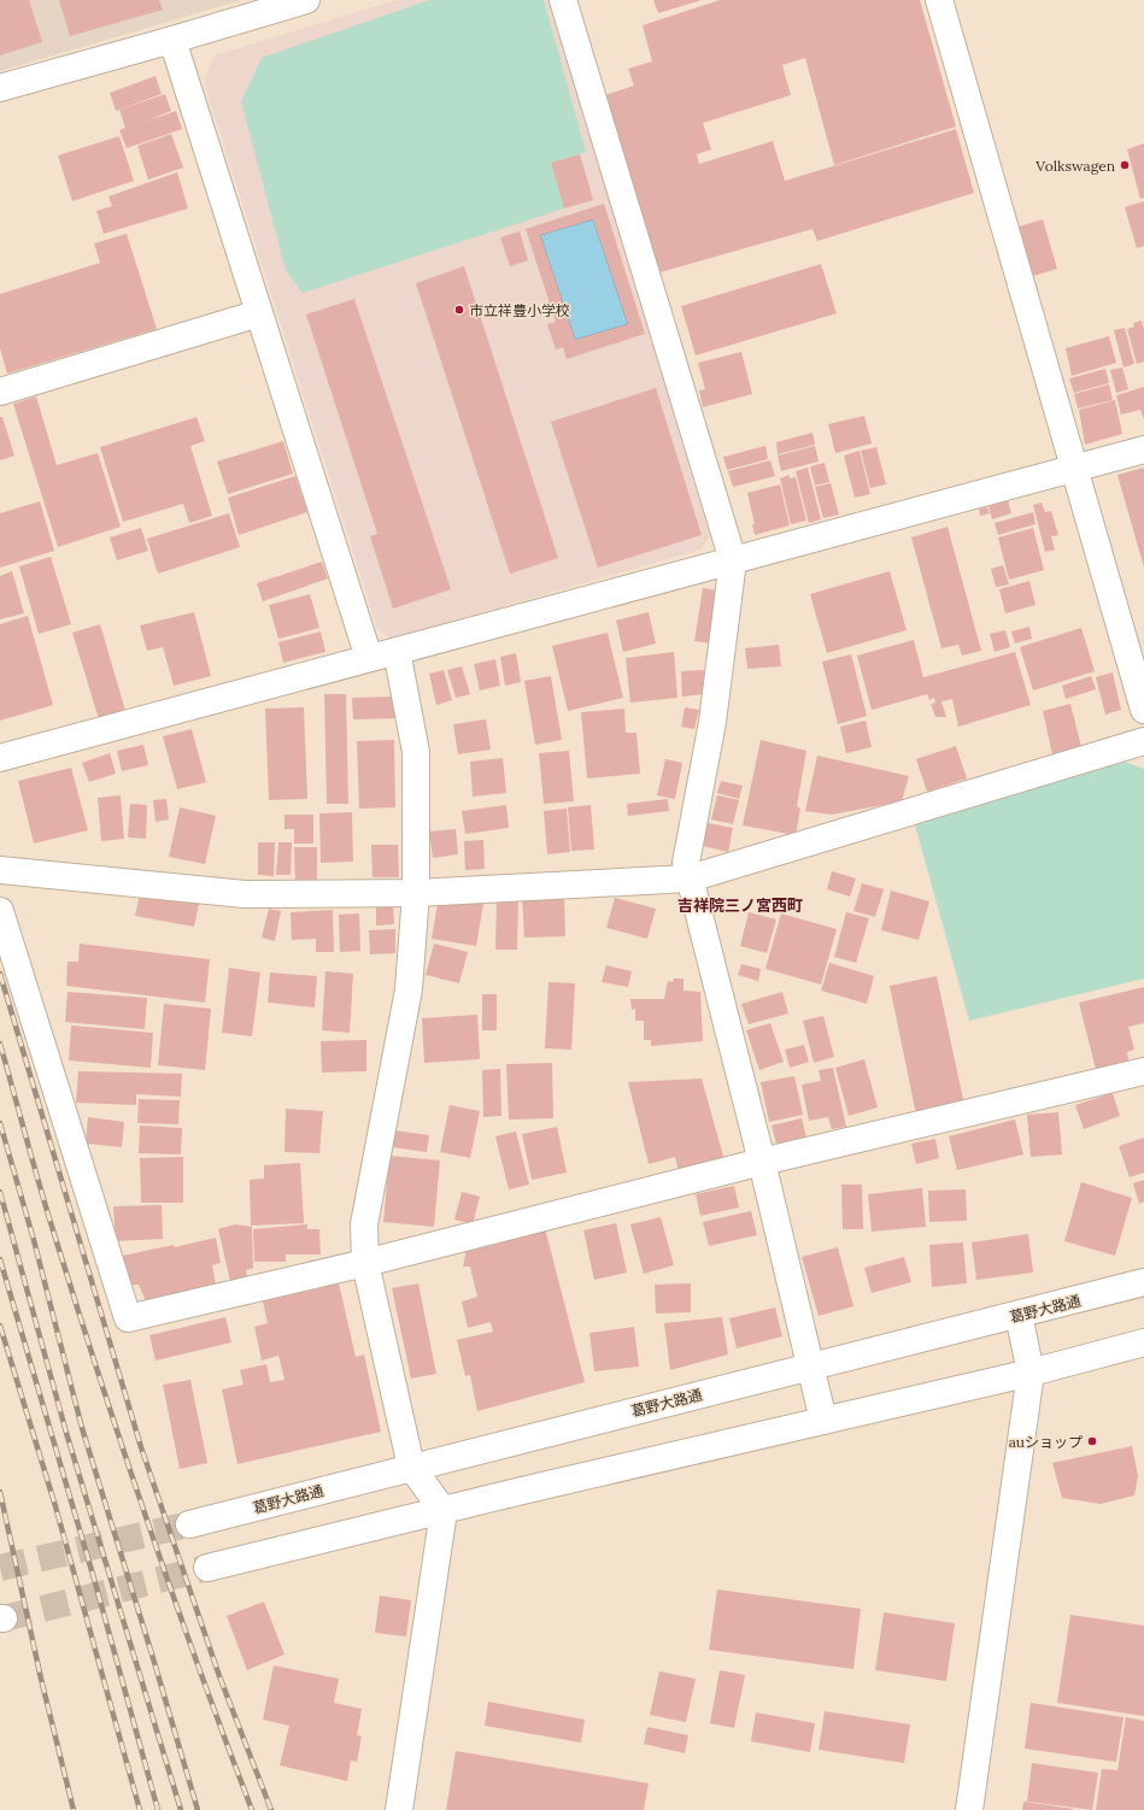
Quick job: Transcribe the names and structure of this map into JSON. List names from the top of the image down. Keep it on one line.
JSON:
{"streets":{"street":["葛野大路通"]},"districts":["吉祥院三ノ宮西町"],"places":["Volkswagen","市立祥豊小学校","auショップ"]}
